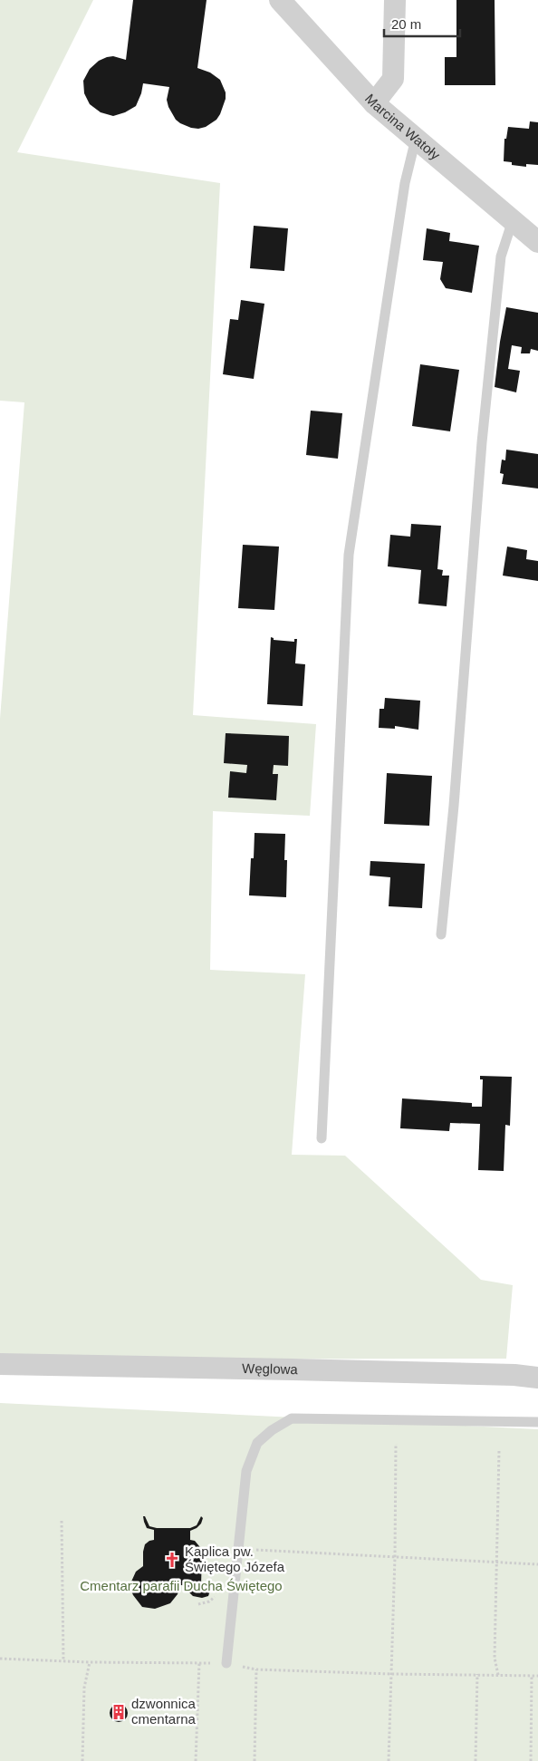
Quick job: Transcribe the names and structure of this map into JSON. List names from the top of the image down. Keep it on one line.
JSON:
{"streets":{"street":["Marcina Watoły","Węglowa"]},"parks":["Cmentarz parafii Ducha Świętego"],"places":{"church":["Kaplica pw. Świętego Józefa"],"building":["dzwonnica cmentarna"]},"scale_bar":"20 m"}
